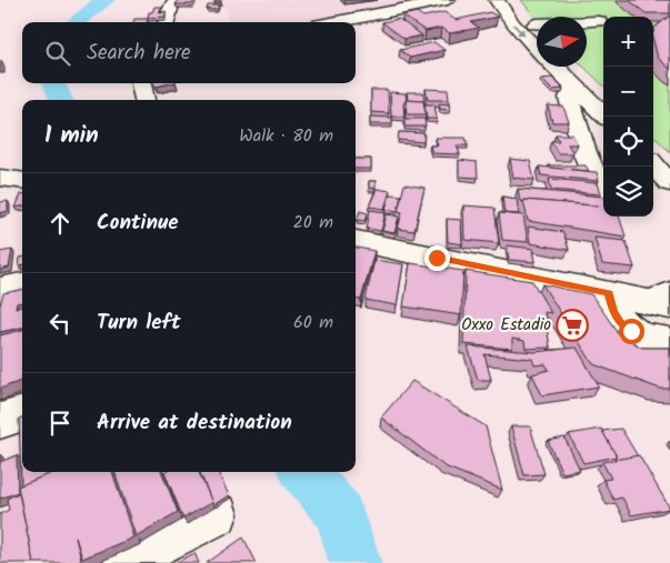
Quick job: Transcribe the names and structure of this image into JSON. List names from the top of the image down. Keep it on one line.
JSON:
{"places":{"supermarket":["Oxxo Estadio"]},"north":"right","page":{"map_buttons":["+","−"],"search":"Search here","heading":["1 min","Walk · 80 m"],"list":[["Continue","20 m"],["Turn left","60 m"],"Arrive at destination"]}}
